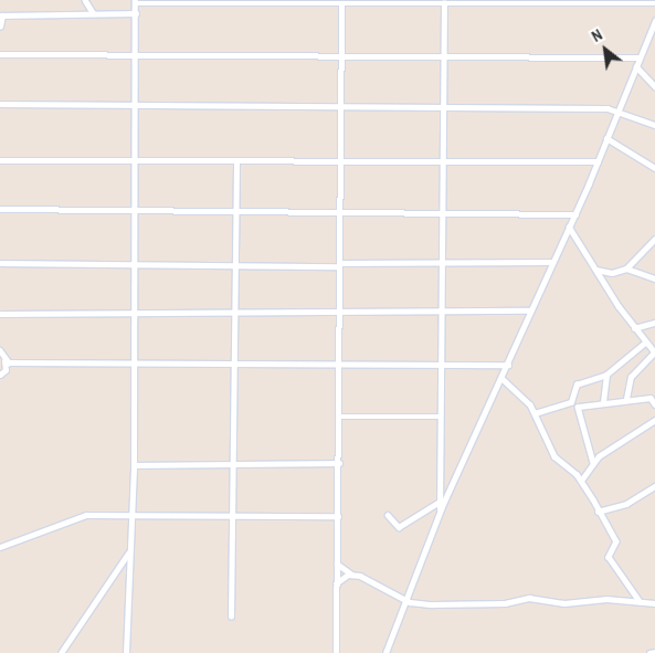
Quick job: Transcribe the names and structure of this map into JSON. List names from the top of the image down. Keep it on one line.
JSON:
{"north":"top left"}
